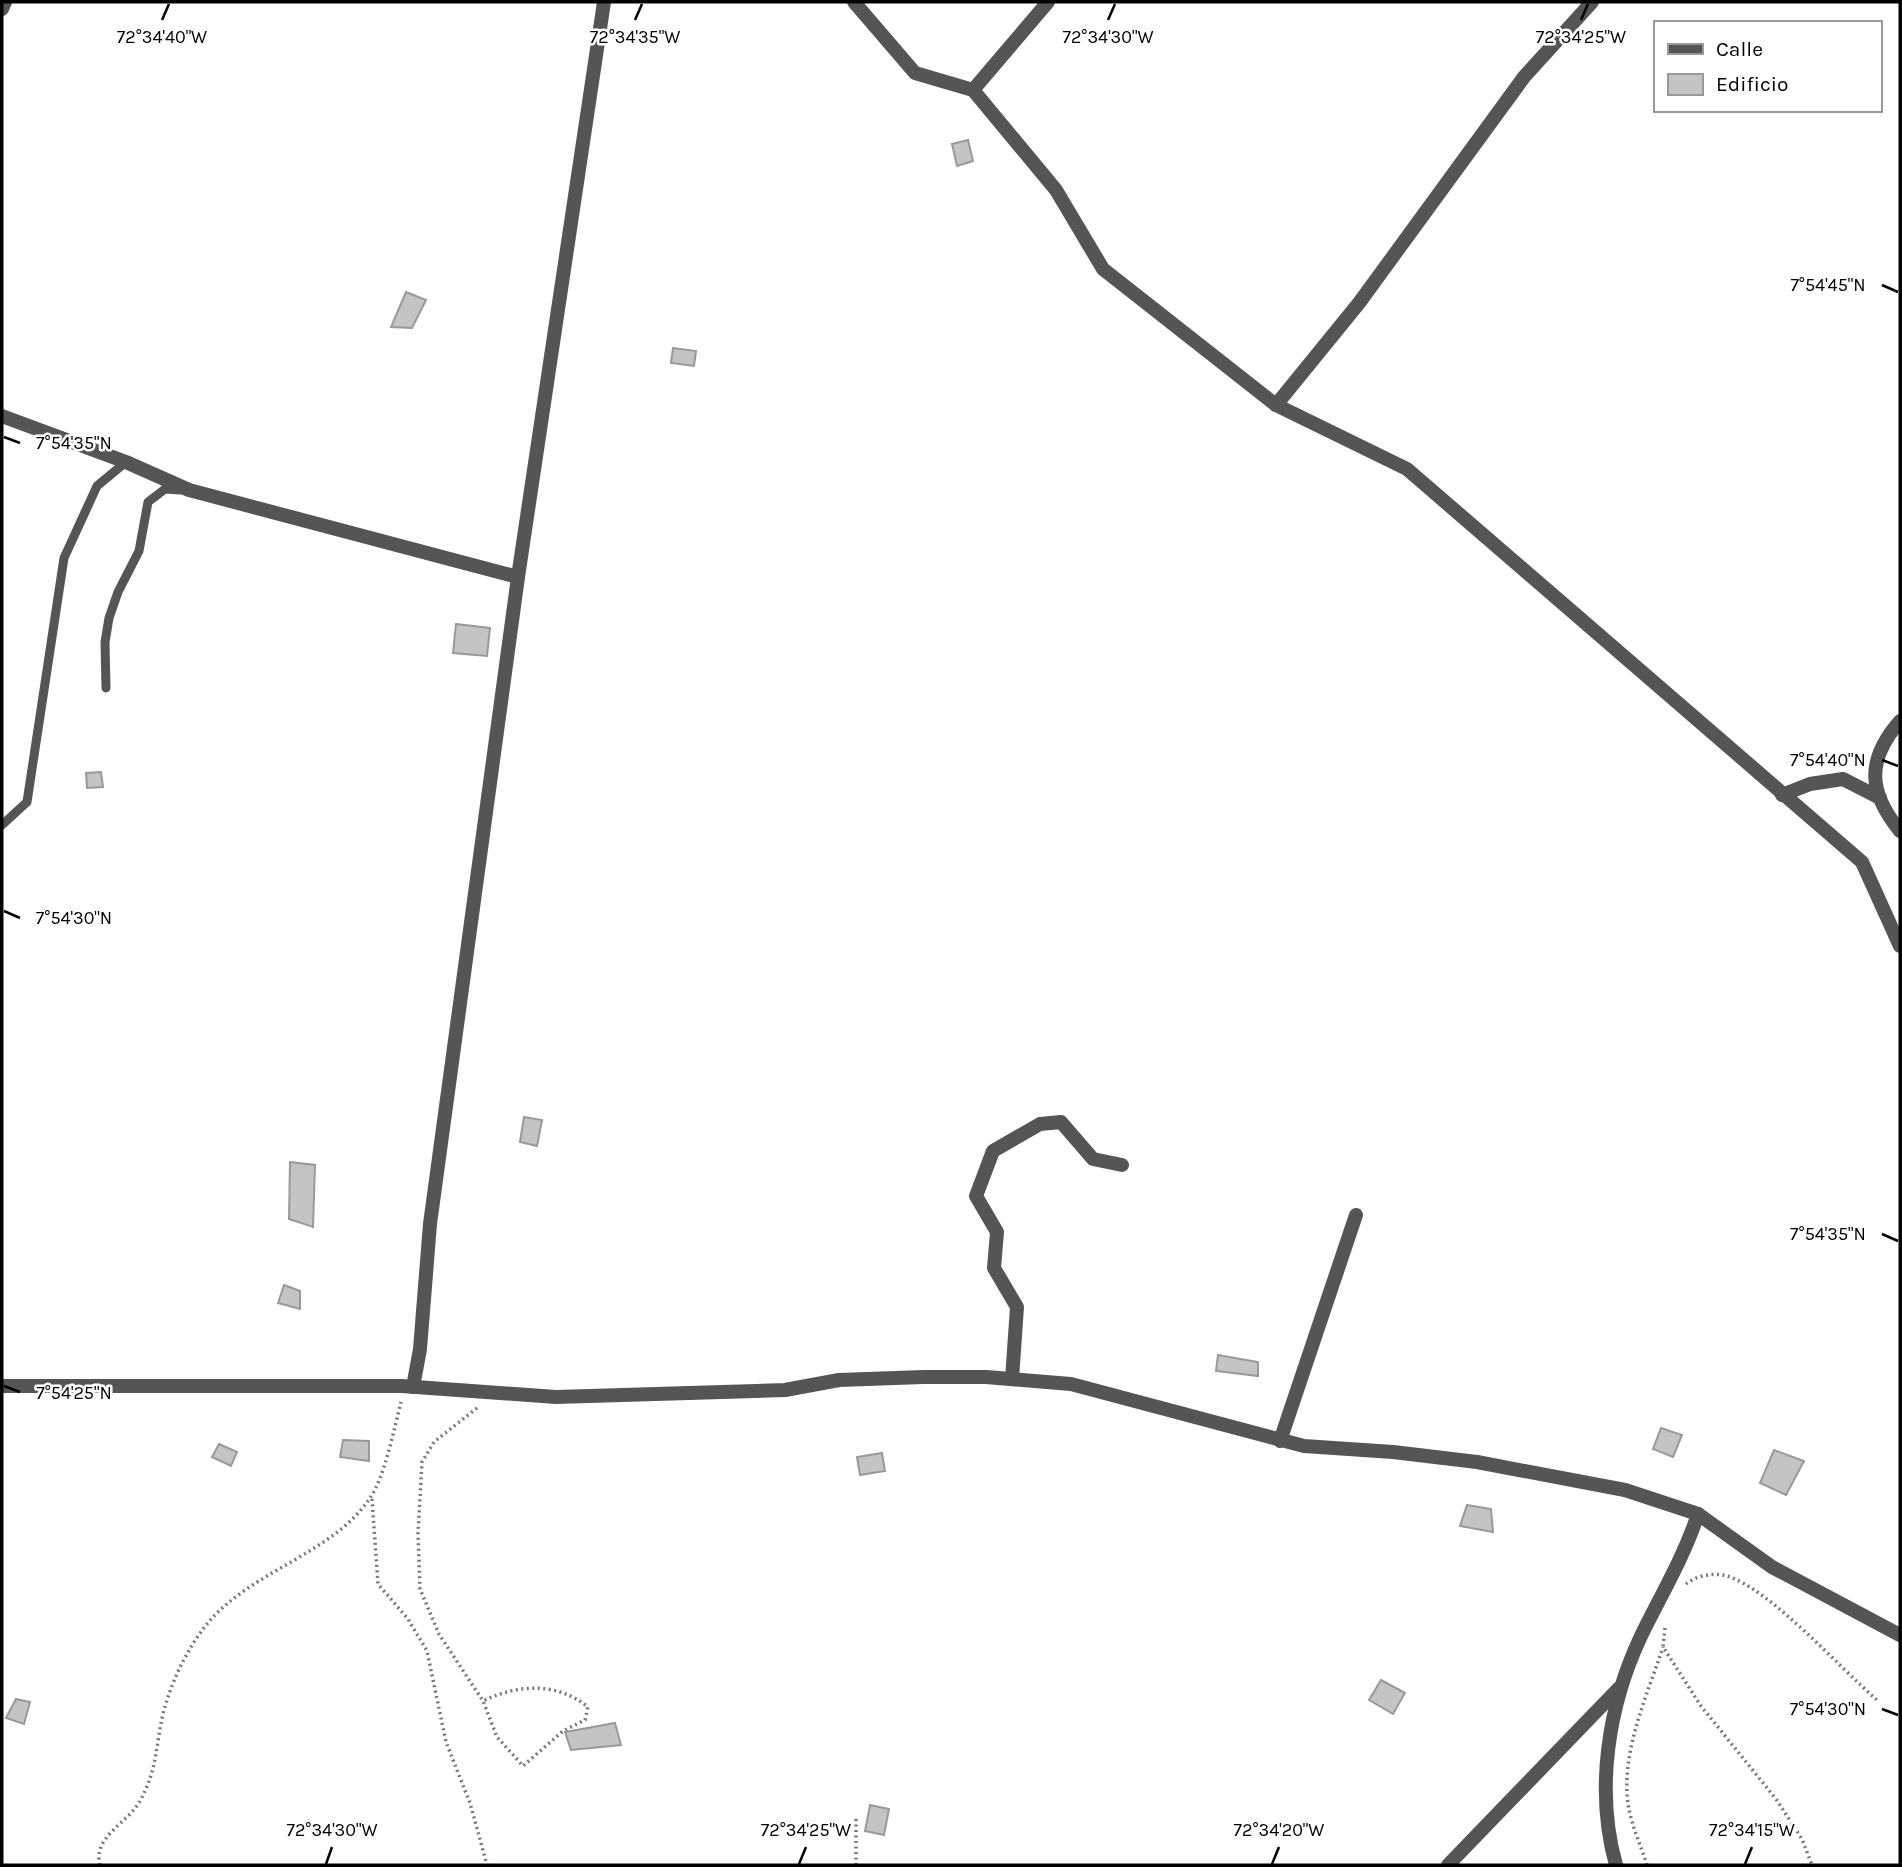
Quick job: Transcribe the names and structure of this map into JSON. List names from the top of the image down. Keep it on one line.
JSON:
{"legend":["Calle","Edificio"],"coordinates":["72°34'40\"W","72°34'35\"W","72°34'30\"W","72°34'25\"W","7°54'45\"N","7°54'35\"N","7°54'40\"N","7°54'30\"N","7°54'25\"N","72°34'20\"W","72°34'15\"W"]}
